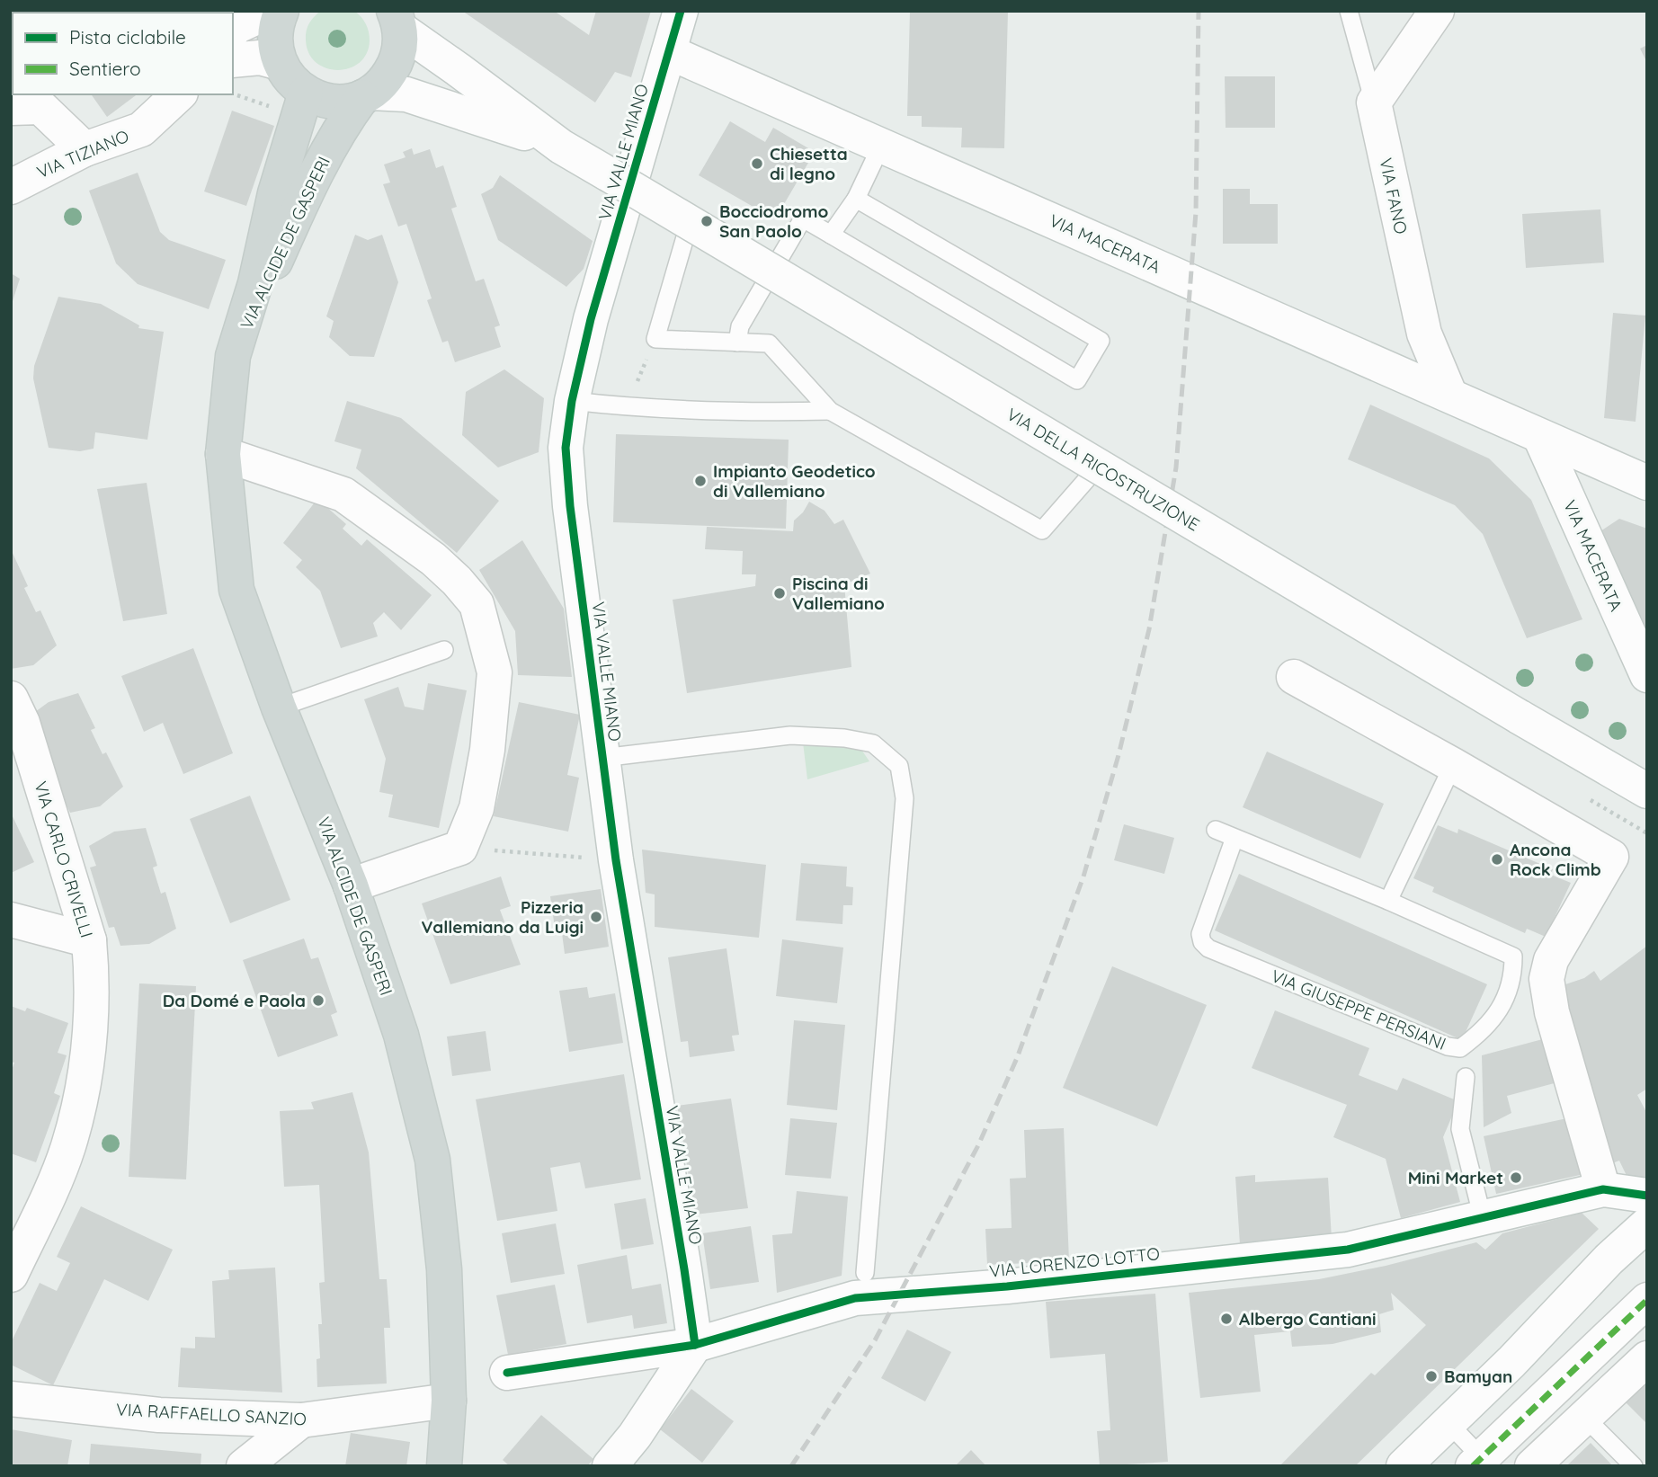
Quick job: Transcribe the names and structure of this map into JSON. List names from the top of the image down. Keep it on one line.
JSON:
{"streets":{"main road":["VIA ALCIDE DE GASPERI"],"street":["VIA VALLE MIANO","VIA TIZIANO","VIA FANO","VIA MACERATA","VIA DELLA RICOSTRUZIONE","VIA CARLO CRIVELLI","VIA LORENZO LOTTO","VIA RAFFAELLO SANZIO"],"lane":["VIA GIUSEPPE PERSIANI"]},"crossings":[["VIA VALLE MIANO","VIA MACERATA"],["VIA VALLE MIANO","VIA LORENZO LOTTO"],["VIA FANO","VIA MACERATA"],["VIA ALCIDE DE GASPERI","VIA DELLA RICOSTRUZIONE"],["VIA ALCIDE DE GASPERI","VIA RAFFAELLO SANZIO"]],"places":["Chiesetta di legno","Bocciodromo San Paolo","Impianto Geodetico di Vallemiano","Piscina di Vallemiano","Ancona Rock Climb","Pizzeria Vallemiano da Luigi","Da Domé e Paola","Mini Market","Albergo Cantiani","Bamyan"],"legend":["Pista ciclabile","Sentiero"]}
